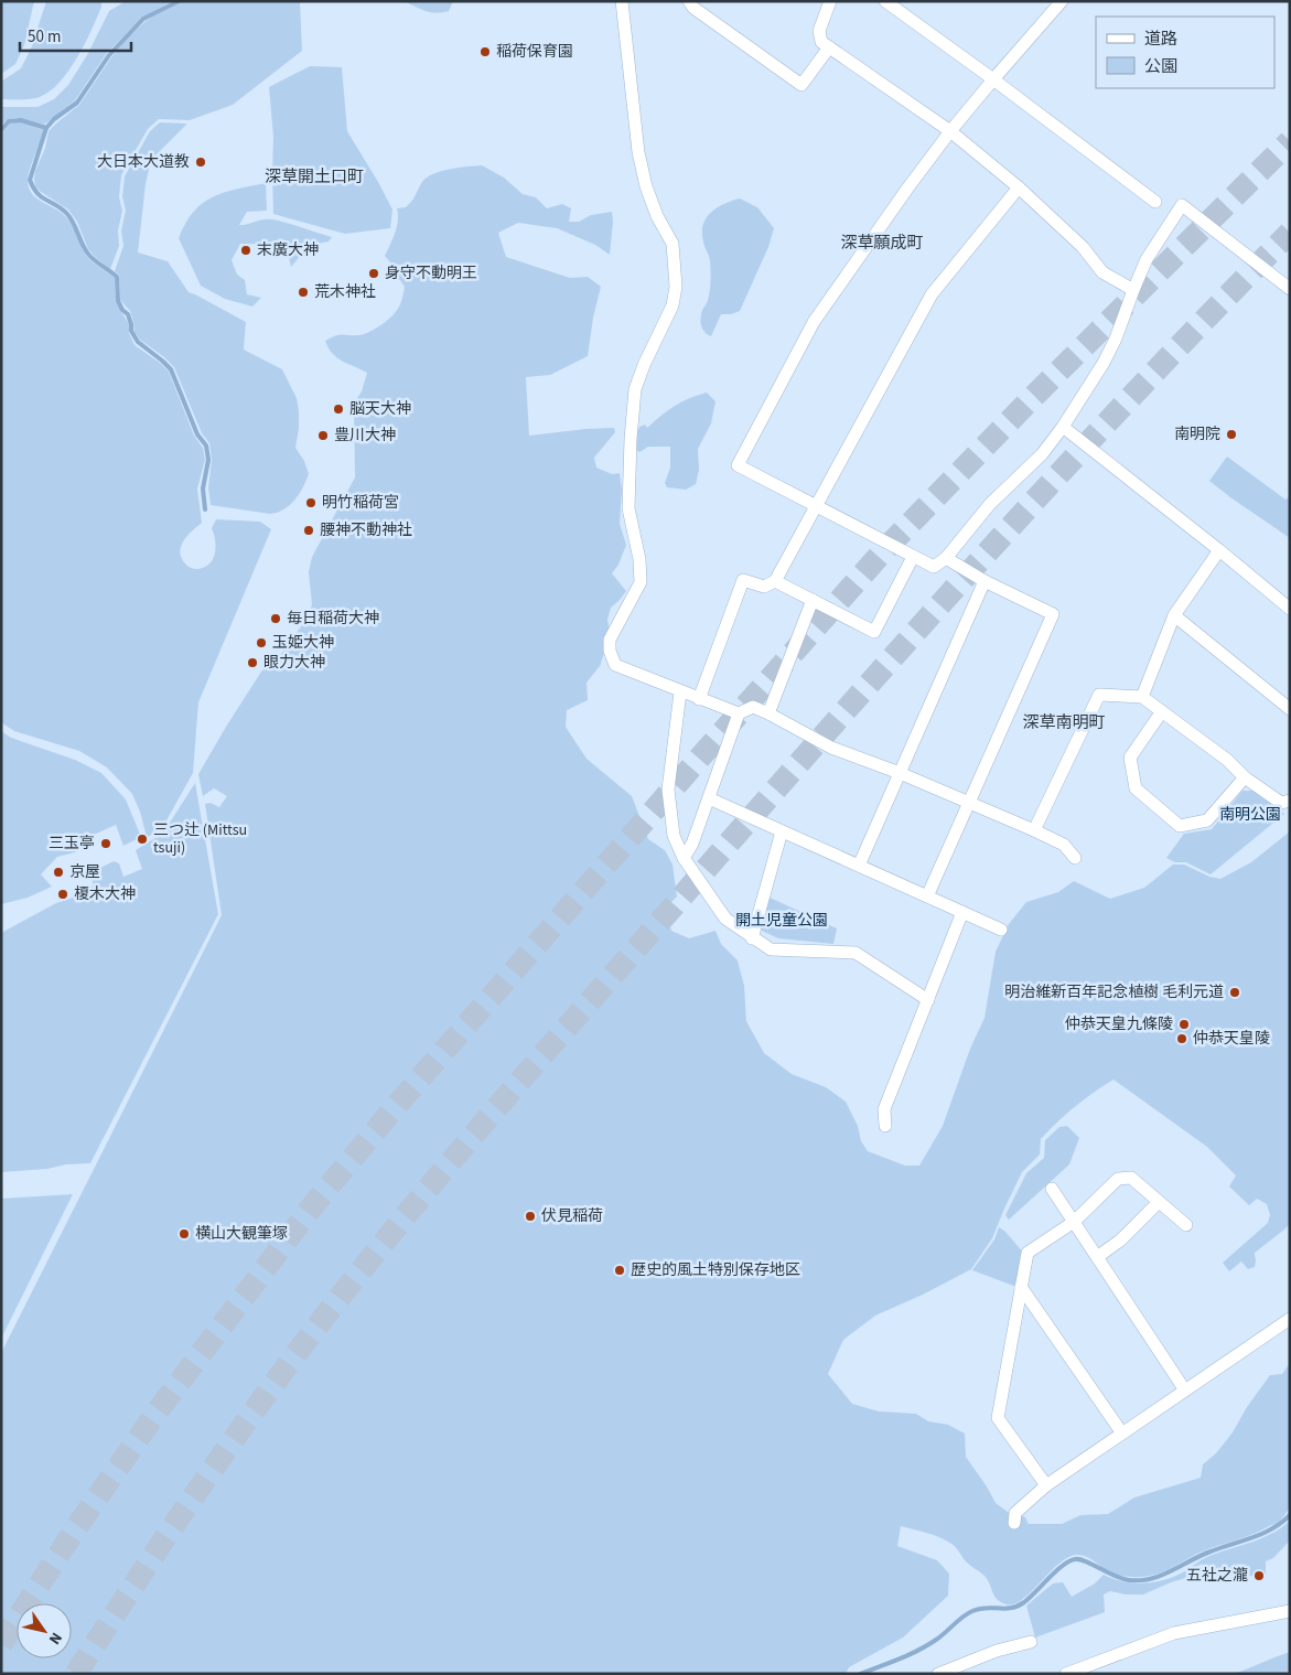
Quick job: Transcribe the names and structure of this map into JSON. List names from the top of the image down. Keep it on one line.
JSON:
{"districts":["深草開土口町","深草願成町","深草南明町"],"parks":["南明公園","開土児童公園"],"places":["稲荷保育園","大日本大道教","末廣大神","身守不動明王","荒木神社","脳天大神","南明院","豊川大神","明竹稲荷宮","腰神不動神社","毎日稲荷大神","玉姫大神","眼力大神","三つ辻 (Mittsu tsuji)","三玉亭","京屋","榎木大神","明治維新百年記念植樹 毛利元道","仲恭天皇九條陵","仲恭天皇陵","伏見稲荷","横山大観筆塚","歴史的風土特別保存地区","五社之瀧"],"legend":["道路","公園"],"scale_bar":"50 m","north":"bottom right"}
